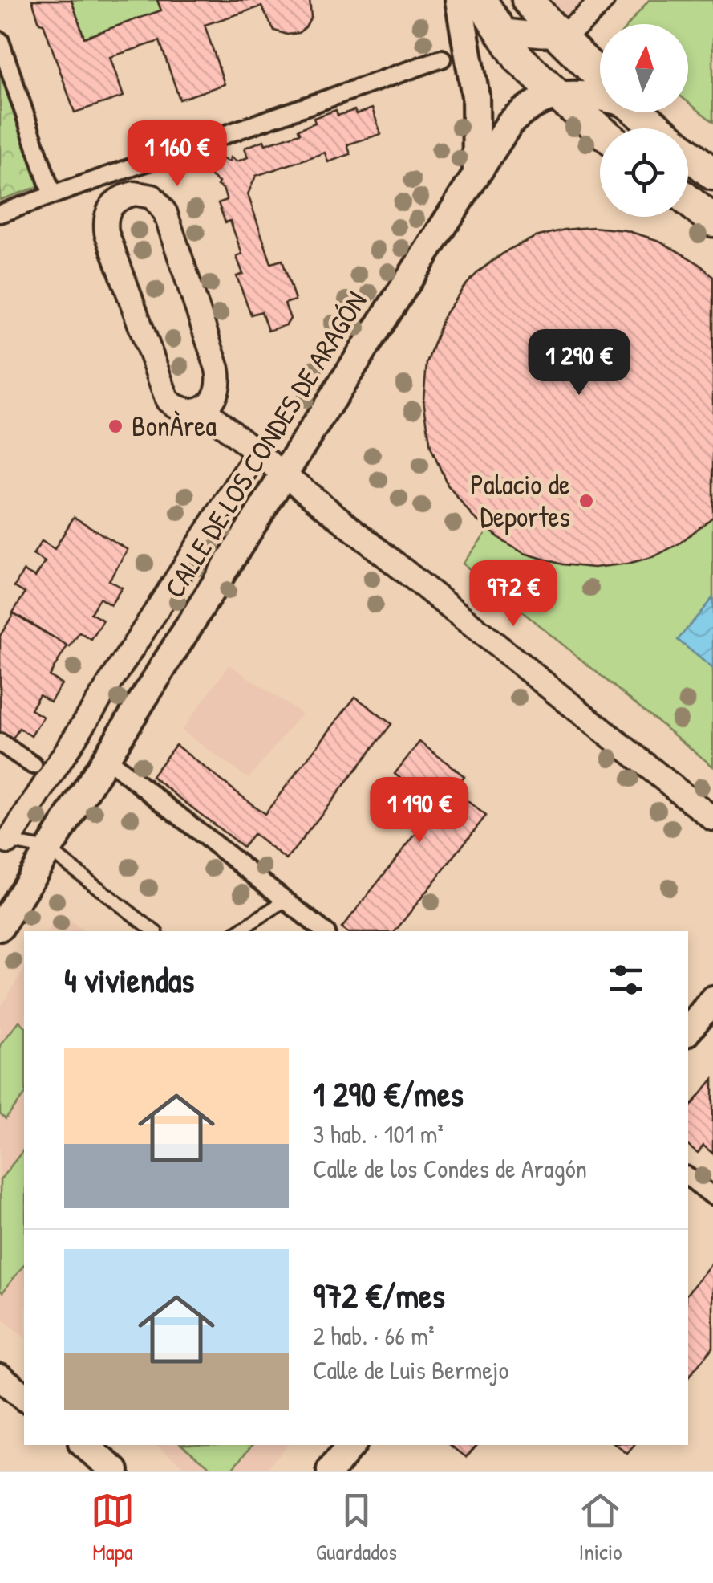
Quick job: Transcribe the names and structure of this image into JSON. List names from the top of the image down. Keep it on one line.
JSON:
{"streets":{"street":["CALLE DE LOS CONDES DE ARAGÓN"]},"places":["BonÀrea","Palacio de Deportes"],"north":"top","page":{"price":["1 160 €","1 290 €","972 €","1 190 €"],"heading":"4 viviendas","list":[{"name":"1 290 €/mes","note":"3 hab. · 101 m² · Calle de los Condes de Aragón"},{"name":"972 €/mes","note":"2 hab. · 66 m² · Calle de Luis Bermejo"}],"tabs":["Mapa","Guardados","Inicio"]}}
